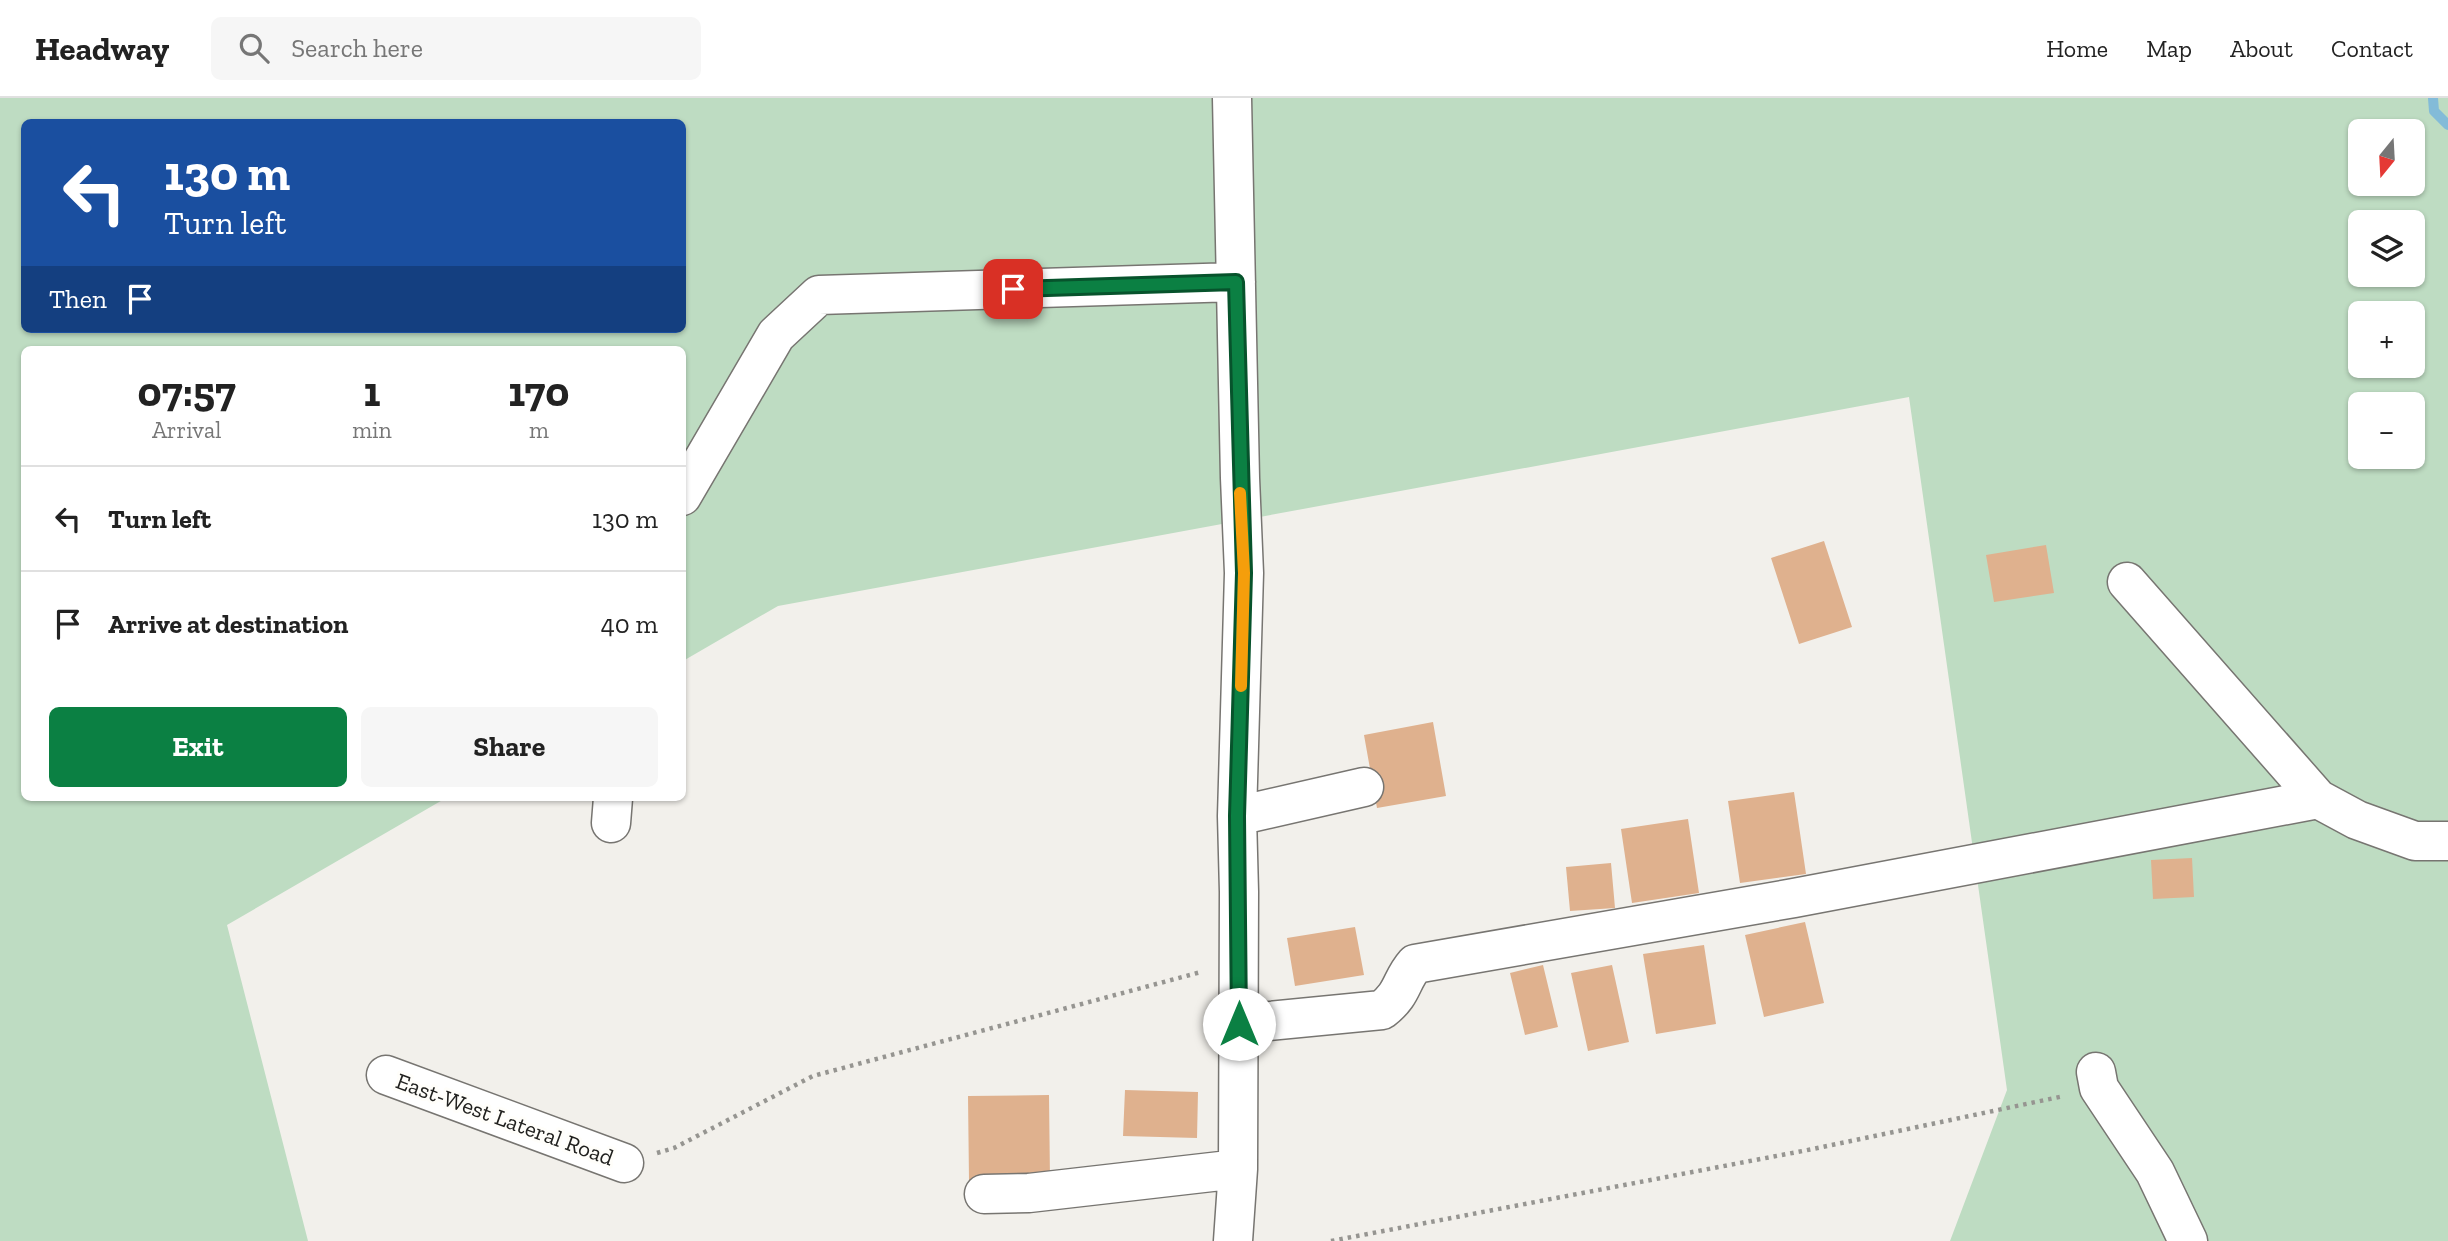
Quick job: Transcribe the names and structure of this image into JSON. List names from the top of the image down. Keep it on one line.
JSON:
{"streets":{"street":["East-West Lateral Road"]},"north":"bottom","page":{"header":"Headway","search":"Search here","nav":["Home","Map","About","Contact"],"map_buttons":["+","−"],"turn":["130 m","Turn left"],"then":"Then","eta":["07:57","Arrival","1","min","170","m"],"list":[{"name":"Turn left","value":"130 m"},{"name":"Arrive at destination","value":"40 m"}],"buttons":["Exit","Share"]}}
